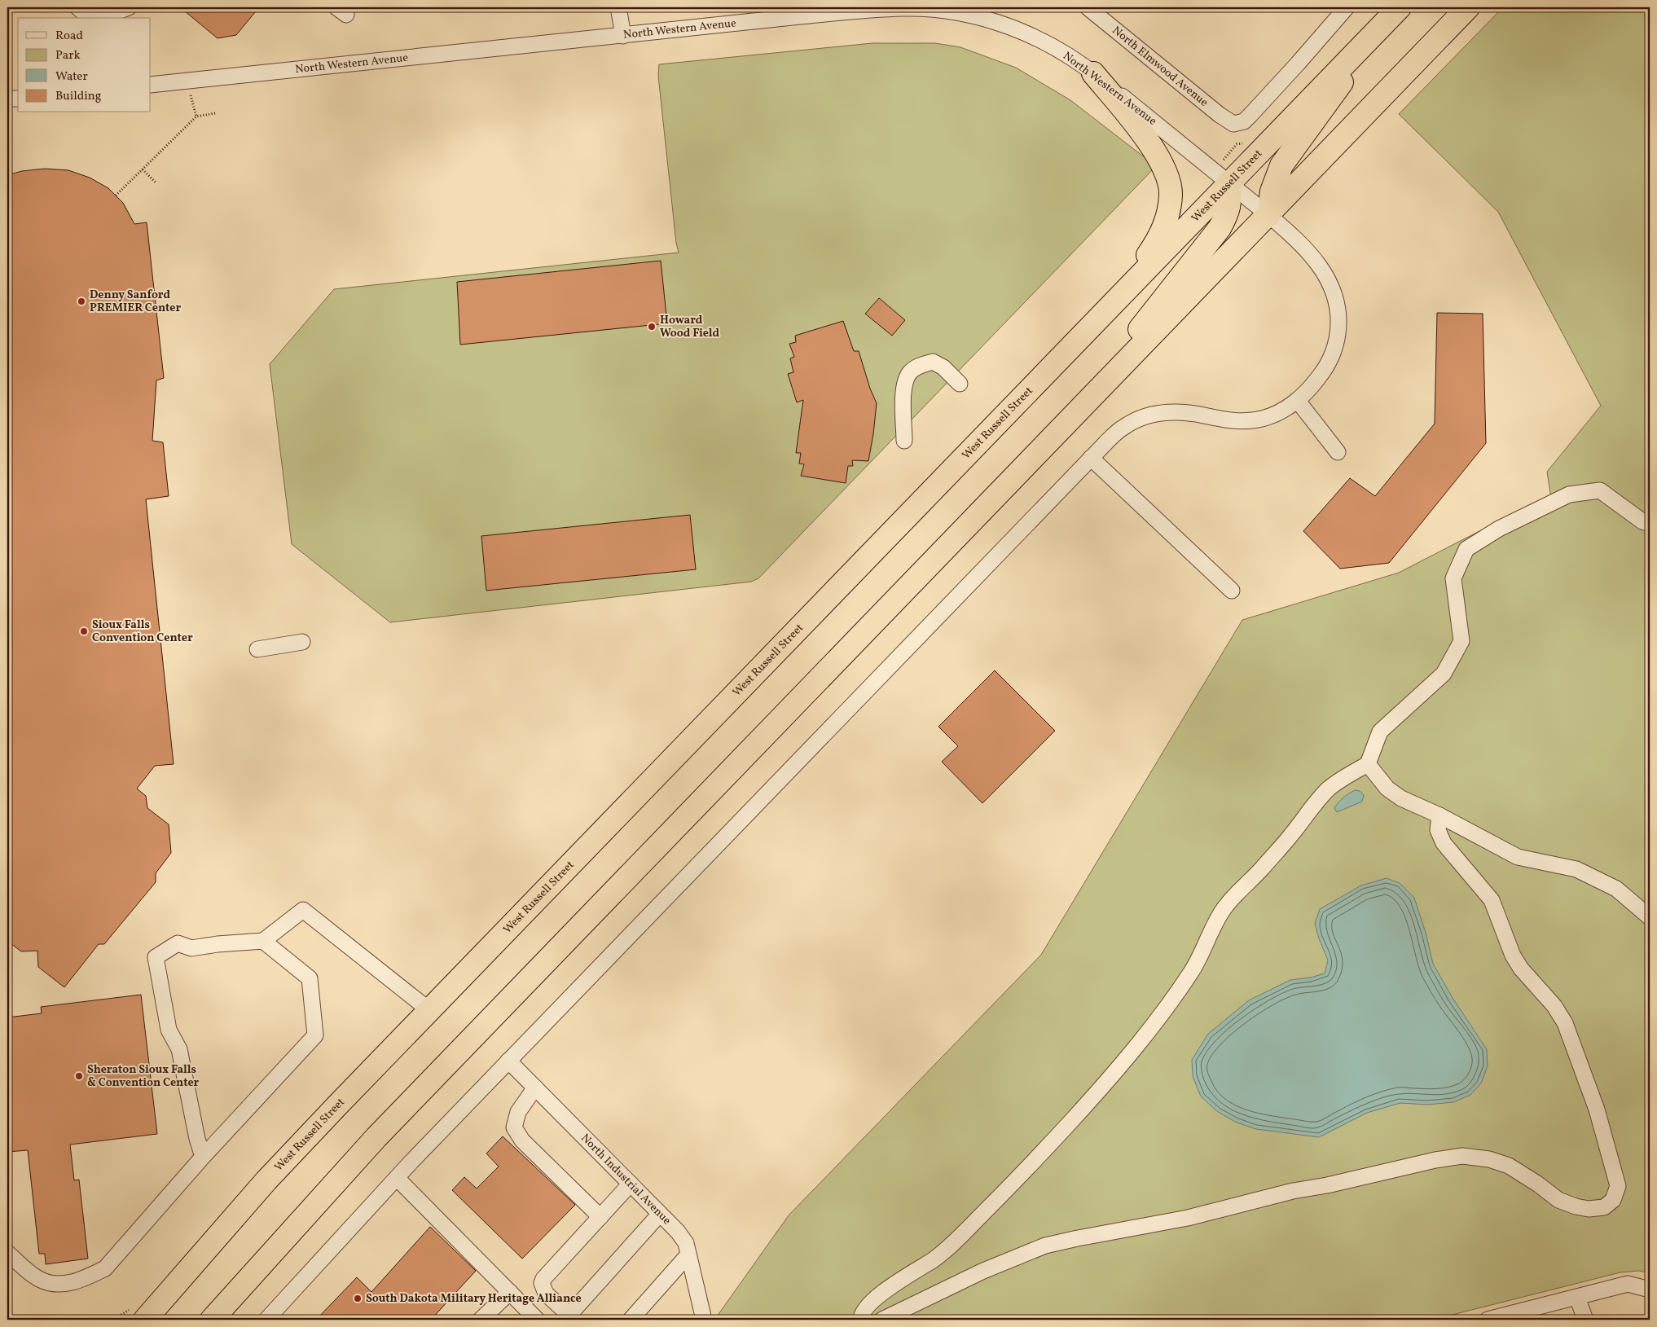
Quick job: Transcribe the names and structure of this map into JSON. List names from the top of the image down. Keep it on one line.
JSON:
{"streets":{"highway":["West Russell Street"],"street":["North Western Avenue","North Elmwood Avenue","North Industrial Avenue"]},"crossings":[["North Western Avenue","West Russell Street"]],"places":["Denny Sanford PREMIER Center","Howard Wood Field","Sioux Falls Convention Center","Sheraton Sioux Falls & Convention Center","South Dakota Military Heritage Alliance"],"legend":["Road","Park","Water","Building"]}
